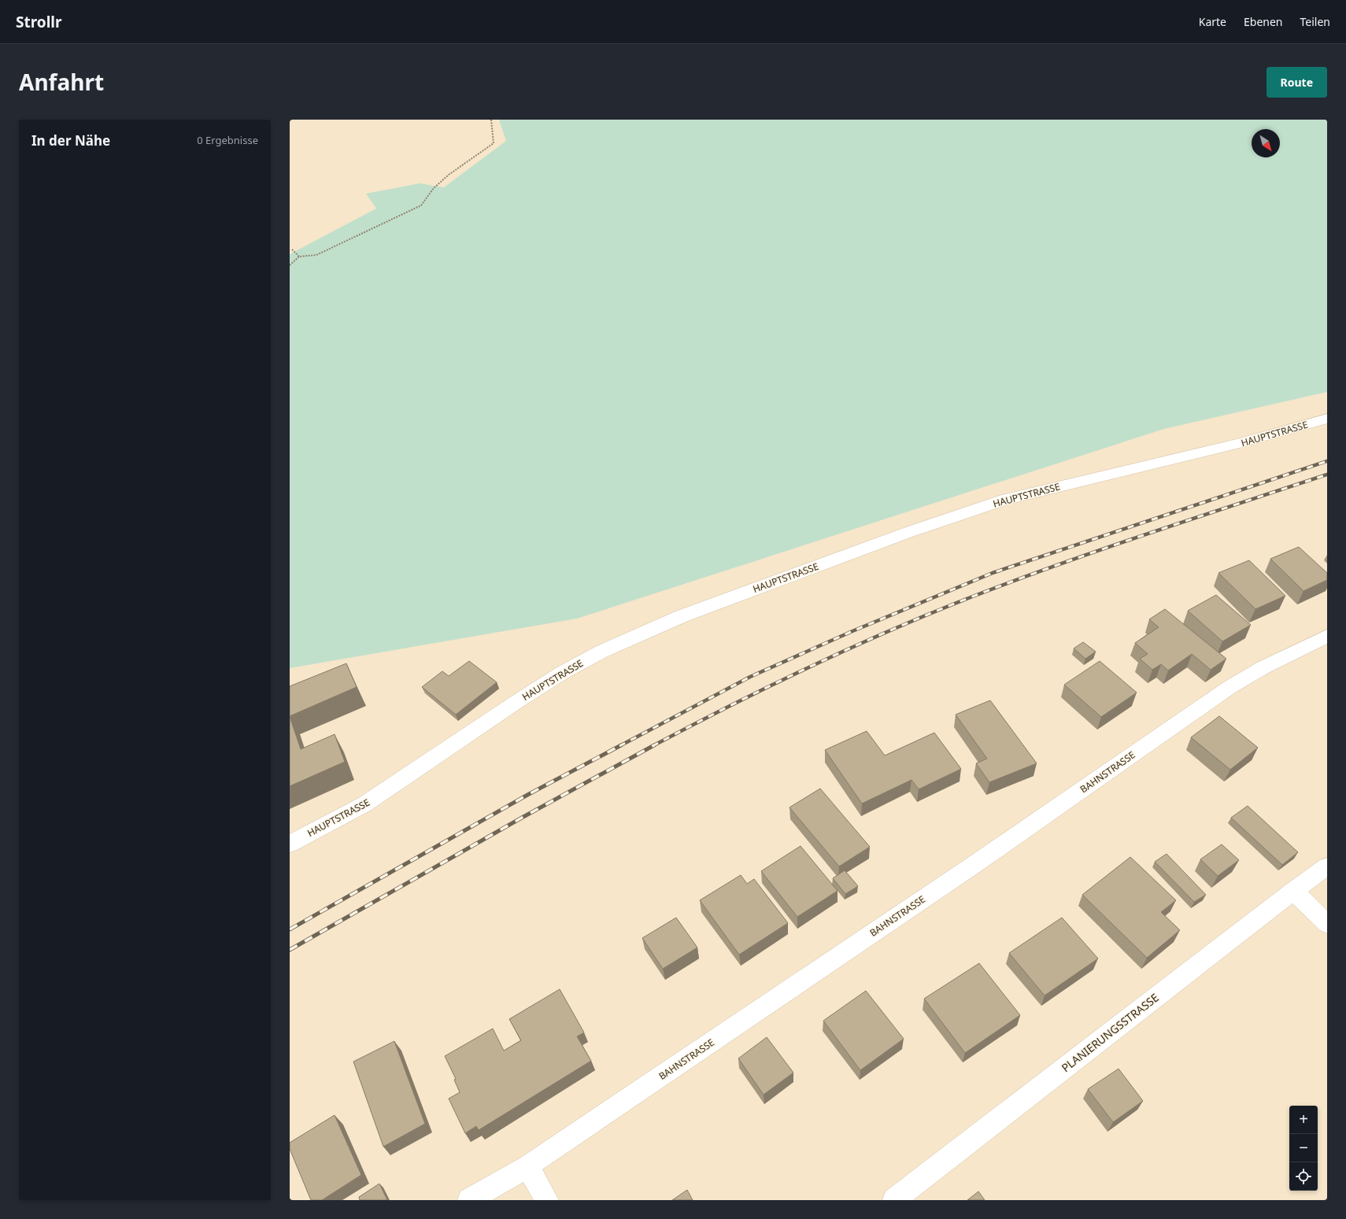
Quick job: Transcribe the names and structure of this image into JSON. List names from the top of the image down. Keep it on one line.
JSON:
{"streets":{"street":["HAUPTSTRASSE","BAHNSTRASSE","PLANIERUNGSSTRASSE"]},"north":"bottom right","page":{"header":"Strollr","nav":["Karte","Ebenen","Teilen"],"title":"Anfahrt","buttons":"Route","heading":["In der Nähe","0 Ergebnisse"],"map_buttons":["+","−"]}}
